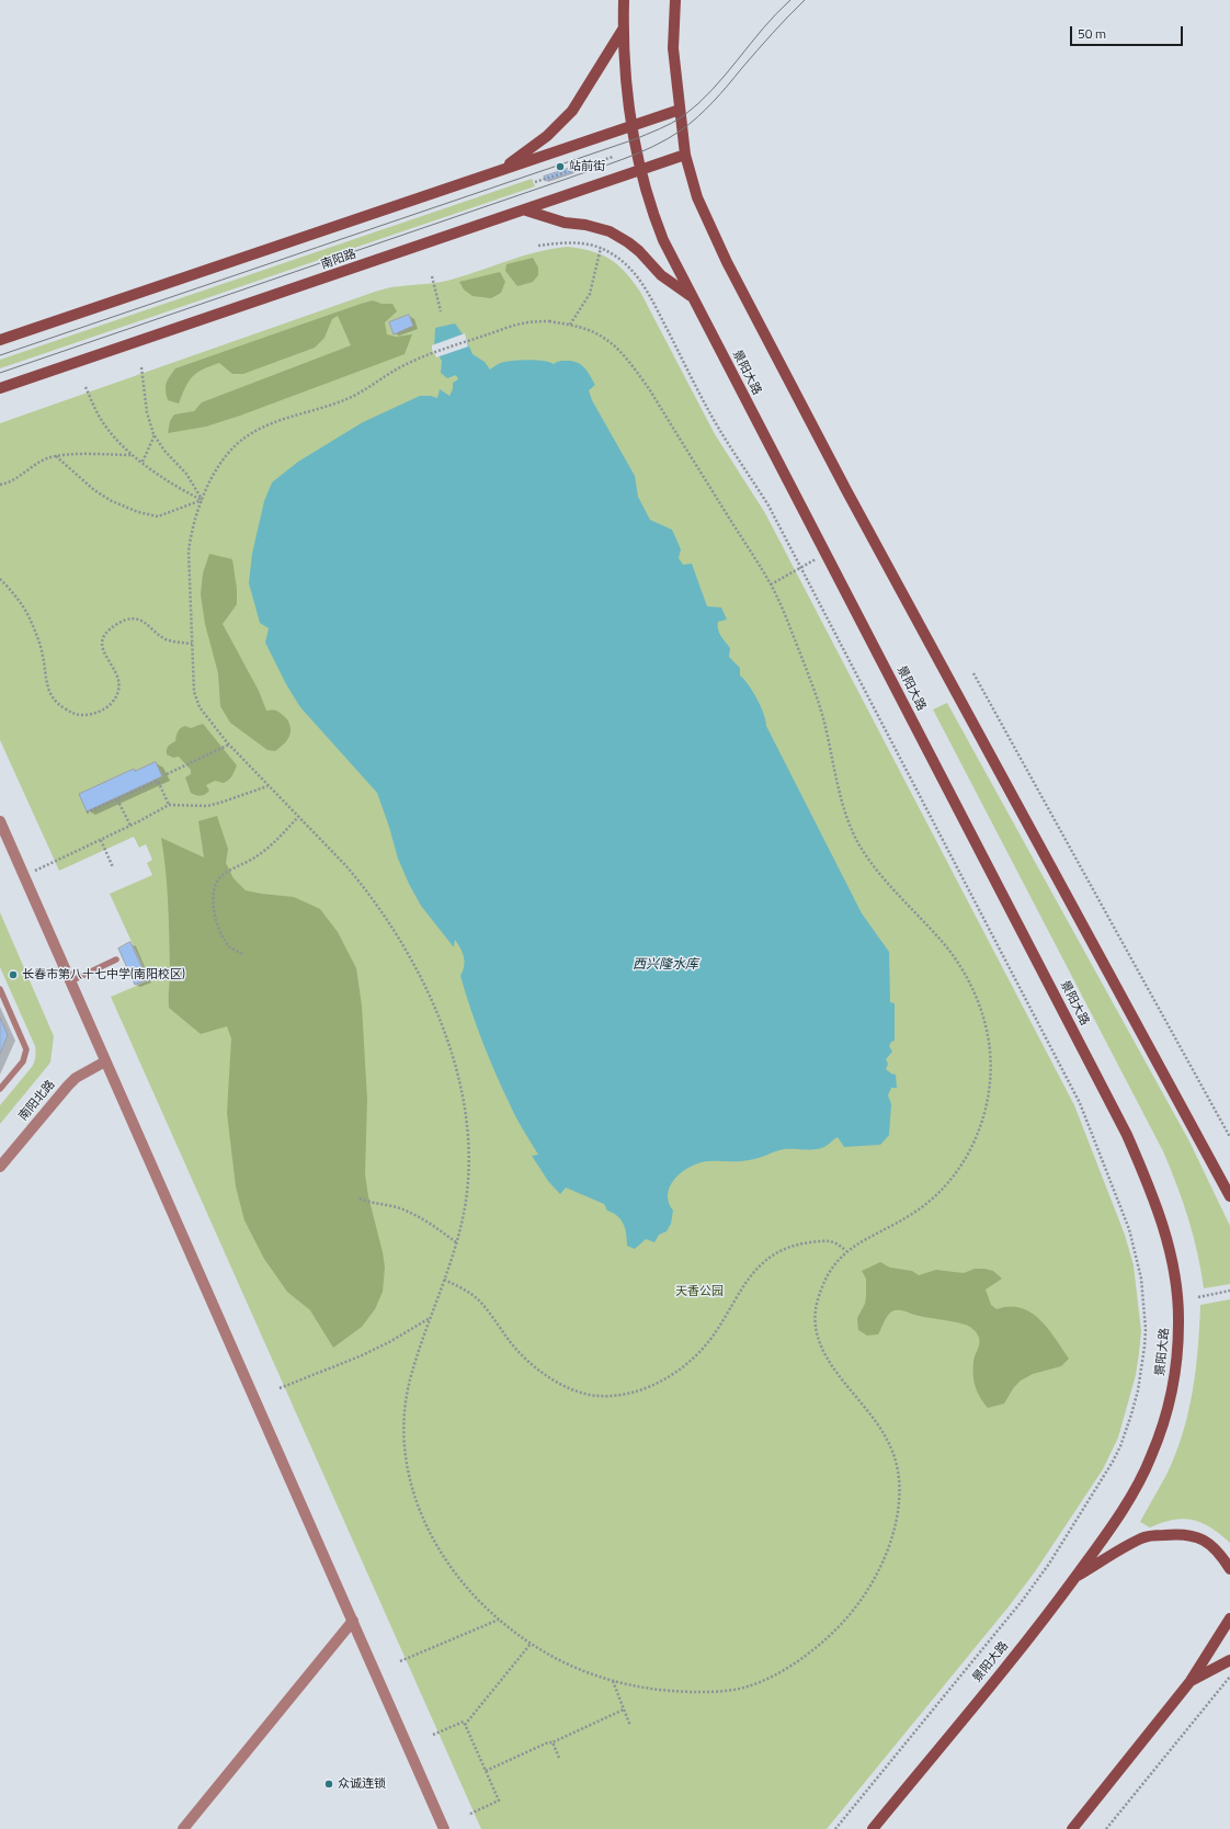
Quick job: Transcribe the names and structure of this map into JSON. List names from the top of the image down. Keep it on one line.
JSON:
{"streets":{"main road":["南阳路","景阳大路"],"street":["南阳北路"]},"crossings":[["南阳路","景阳大路"]],"water":["西兴隆水库"],"parks":["天香公园"],"places":["站前街","长春市第八十七中学(南阳校区)","众诚连锁"],"scale_bar":"50 m"}
